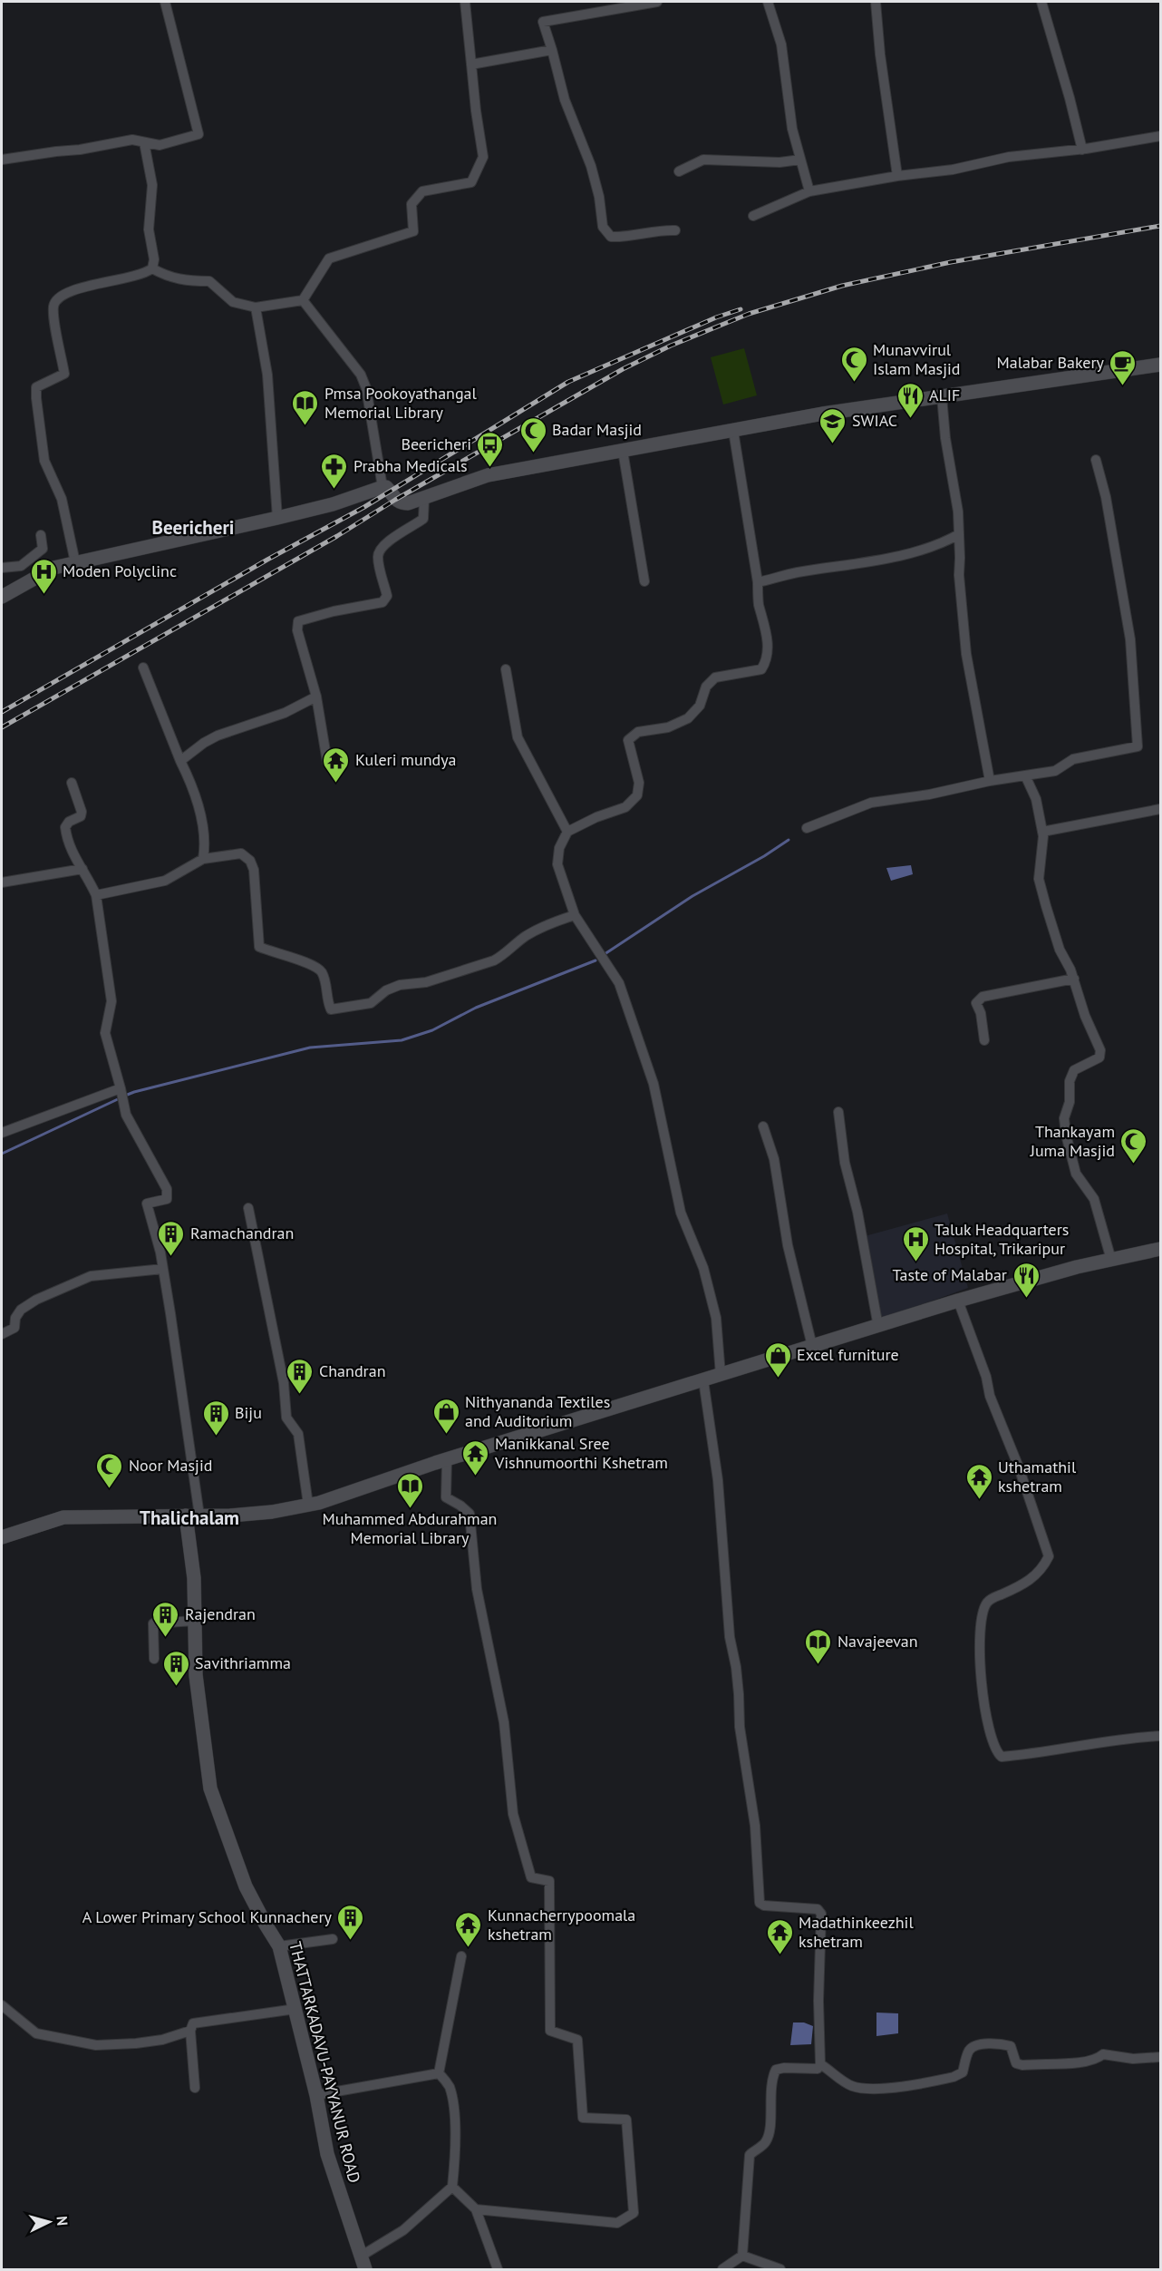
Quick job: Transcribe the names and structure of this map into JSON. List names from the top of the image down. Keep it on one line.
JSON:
{"streets":{"main road":["THATTARKADAVU-PAYYANUR ROAD"]},"districts":["Beericheri","Thalichalam"],"places":{"mosque":["Munavvirul Islam Masjid","Badar Masjid","Thankayam Juma Masjid","Noor Masjid"],"cafe":["Malabar Bakery"],"restaurant":["ALIF","Taste of Malabar"],"library":["Pmsa Pookoyathangal Memorial Library","Muhammed Abdurahman Memorial Library","Navajeevan"],"school or university":["SWIAC"],"bus stop":["Beericheri"],"pharmacy":["Prabha Medicals"],"hospital":["Moden Polyclinc","Taluk Headquarters Hospital, Trikaripur"],"temple":["Kuleri mundya","Manikkanal Sree Vishnumoorthi Kshetram","Uthamathil kshetram","Kunnacherrypoomala kshetram","Madathinkeezhil kshetram"],"building":["Ramachandran","Chandran","Biju","Rajendran","Savithriamma","A Lower Primary School Kunnachery"],"shop":["Excel furniture","Nithyananda Textiles and Auditorium"]},"north":"right"}
